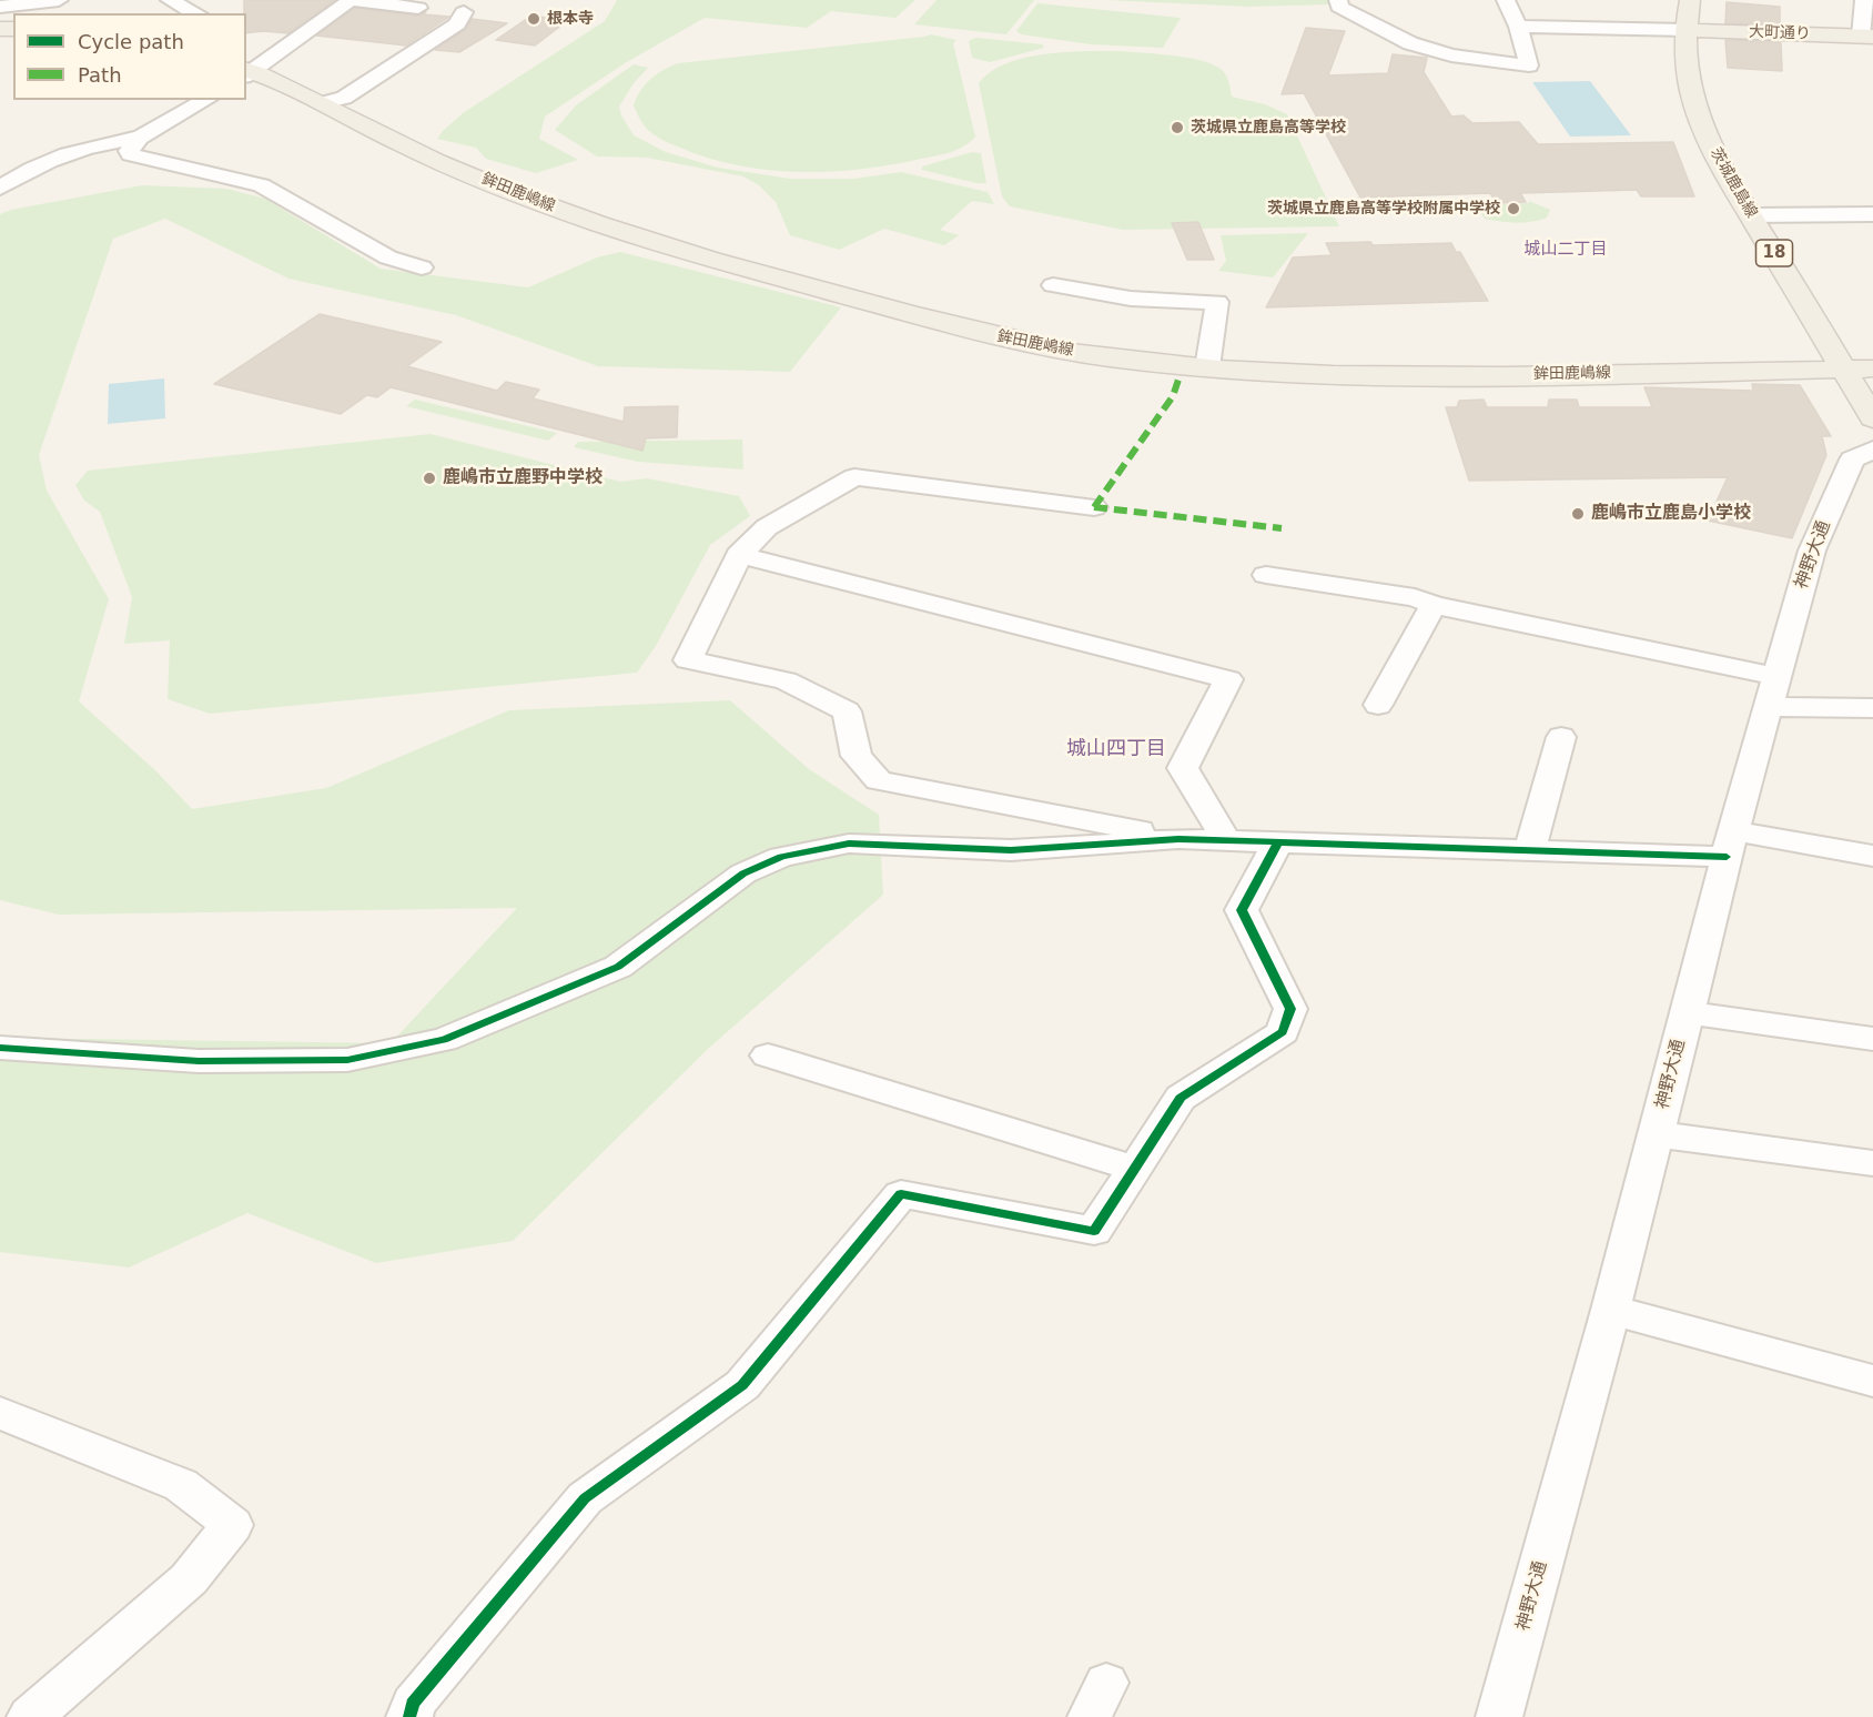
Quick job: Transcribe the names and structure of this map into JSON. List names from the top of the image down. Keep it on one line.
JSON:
{"streets":{"main road":["大町通り","茨城鹿島線","鉾田鹿嶋線","18"],"street":["神野大通"]},"crossings":[["大町通り","茨城鹿島線"],["茨城鹿島線","鉾田鹿嶋線"]],"districts":["城山二丁目","城山四丁目"],"places":["根本寺","茨城県立鹿島高等学校","茨城県立鹿島高等学校附属中学校","鹿嶋市立鹿野中学校","鹿嶋市立鹿島小学校"],"legend":["Cycle path","Path"]}
